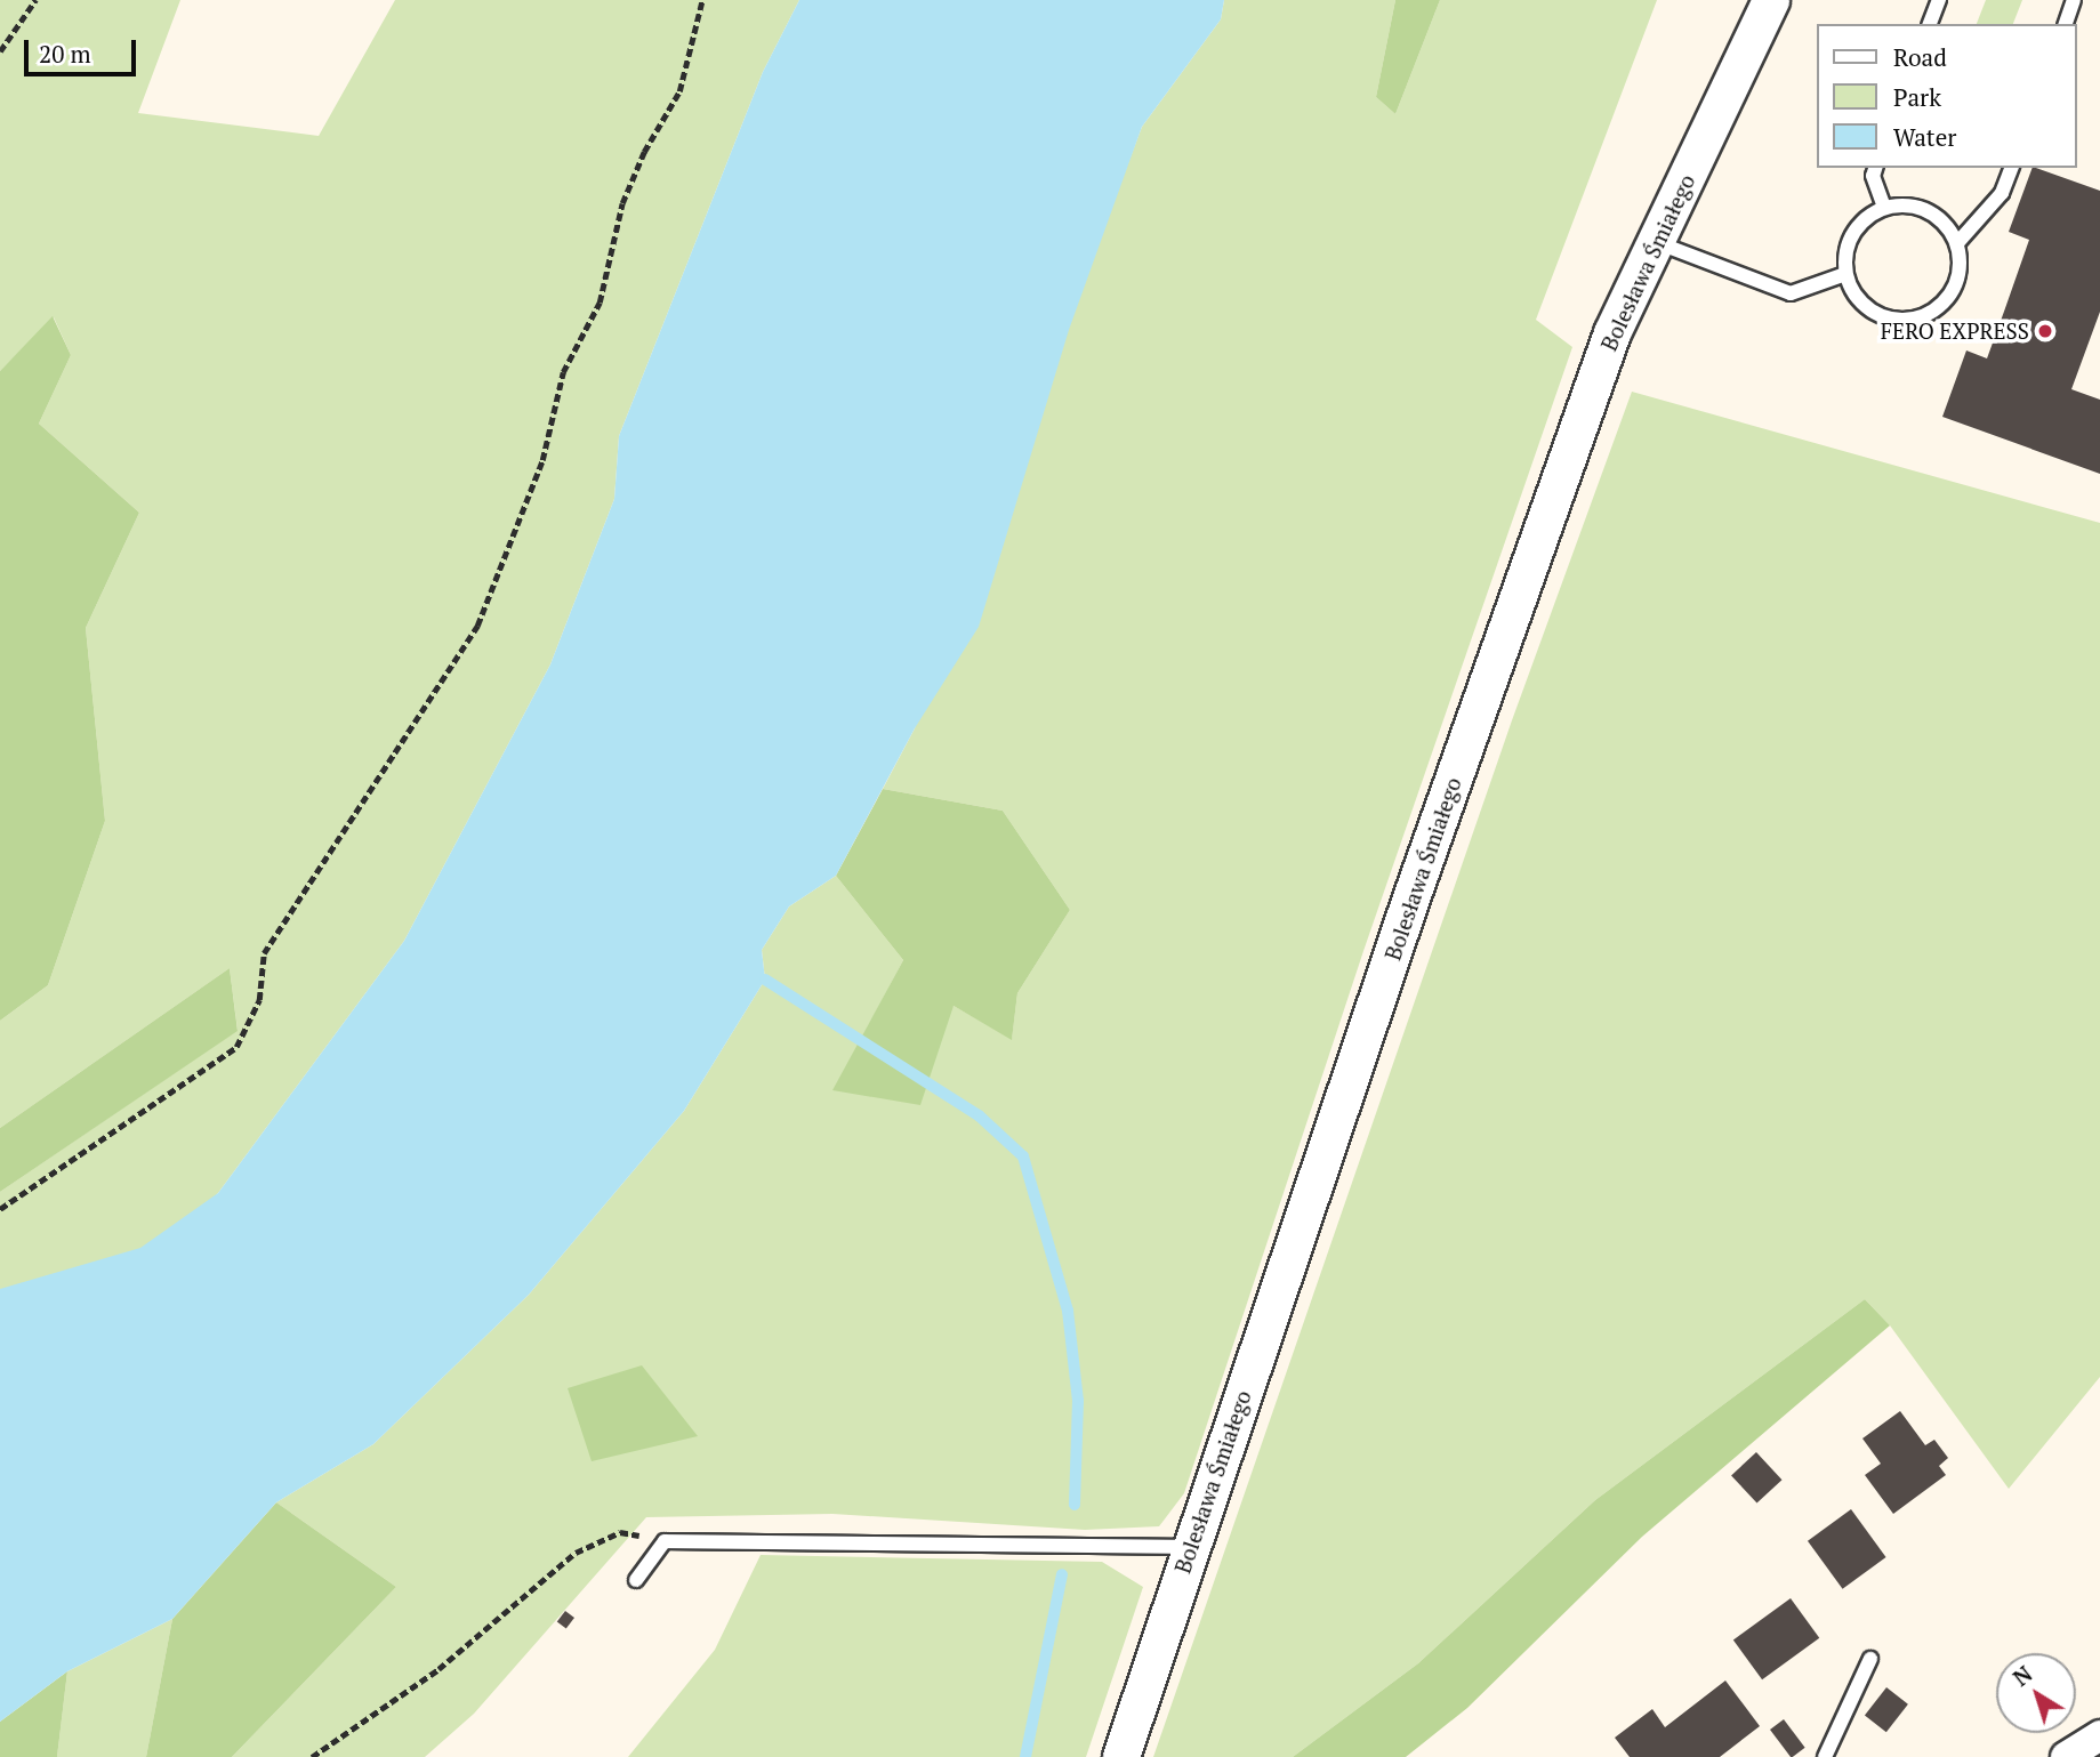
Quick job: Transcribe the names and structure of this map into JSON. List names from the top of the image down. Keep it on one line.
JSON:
{"streets":{"street":["Bolesława Śmiałego"]},"places":["FERO EXPRESS"],"legend":["Road","Park","Water"],"scale_bar":"20 m","north":"top left"}
